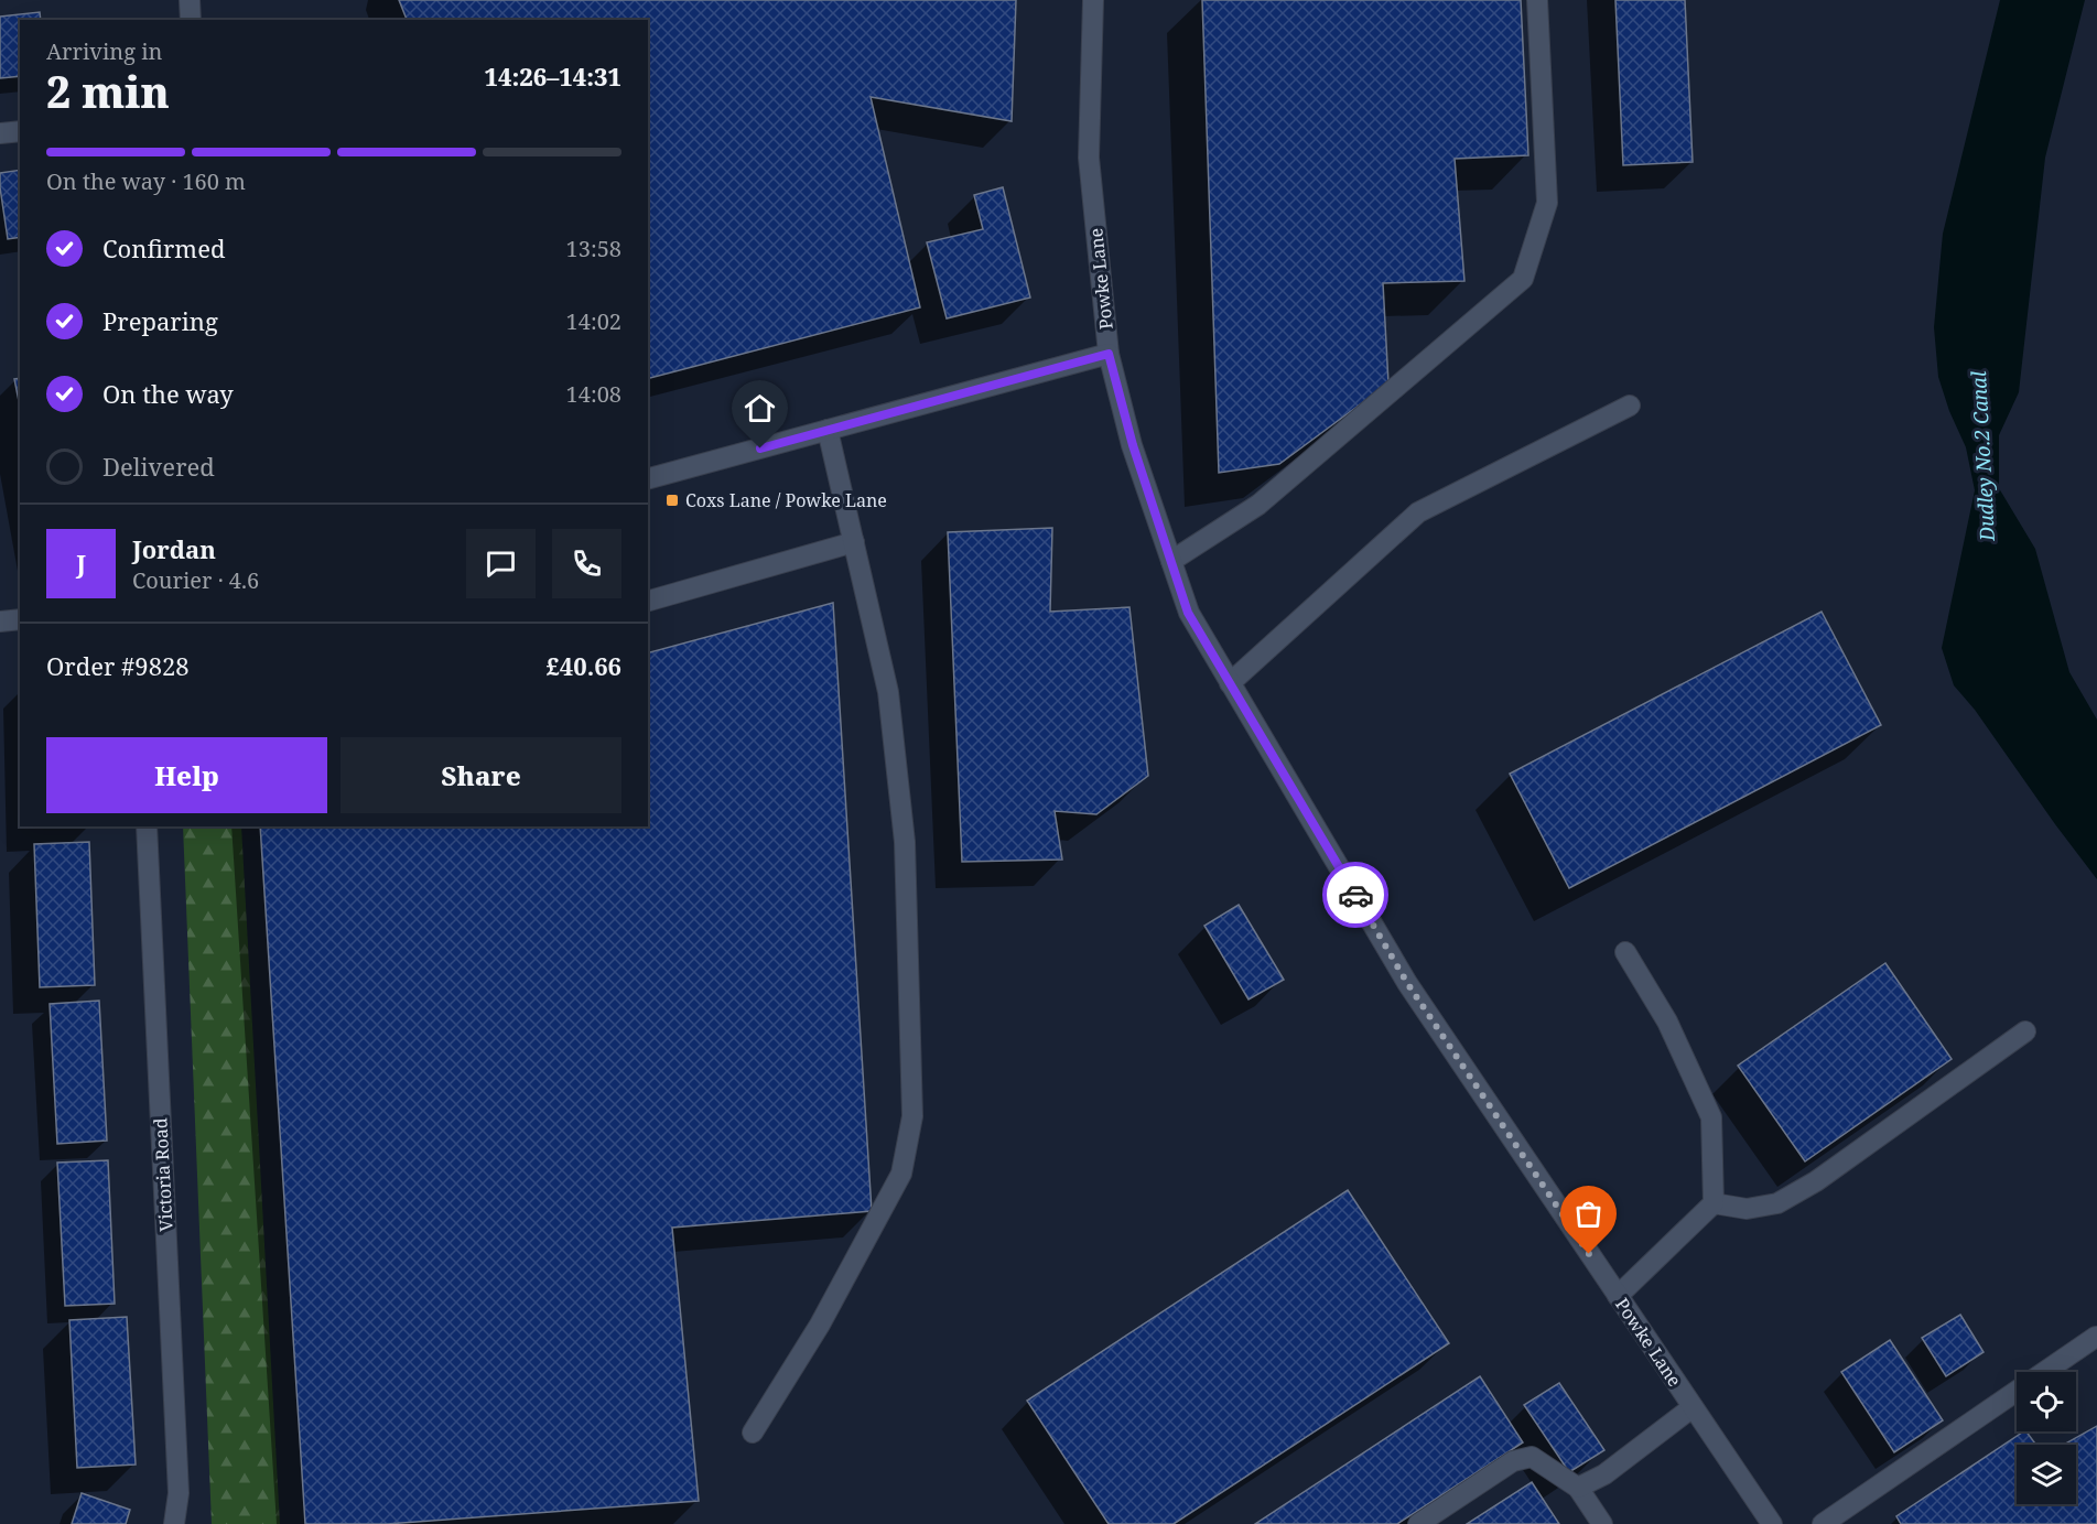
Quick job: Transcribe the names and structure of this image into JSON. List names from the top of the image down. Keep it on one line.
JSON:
{"streets":{"street":["Powke Lane","Victoria Road"]},"water":["Dudley No.2 Canal"],"places":{"transit":["Coxs Lane / Powke Lane"]},"page":{"heading":["2 min","Arriving in","14:26–14:31"],"panel":["Jordan","Courier · 4.6","Order #9828","£40.66"],"bar":"On the way · 160 m","list":[["Confirmed","13:58"],["Preparing","14:02"],["On the way","14:08"],"Delivered"],"round":"J","buttons":["Help","Share"]}}
